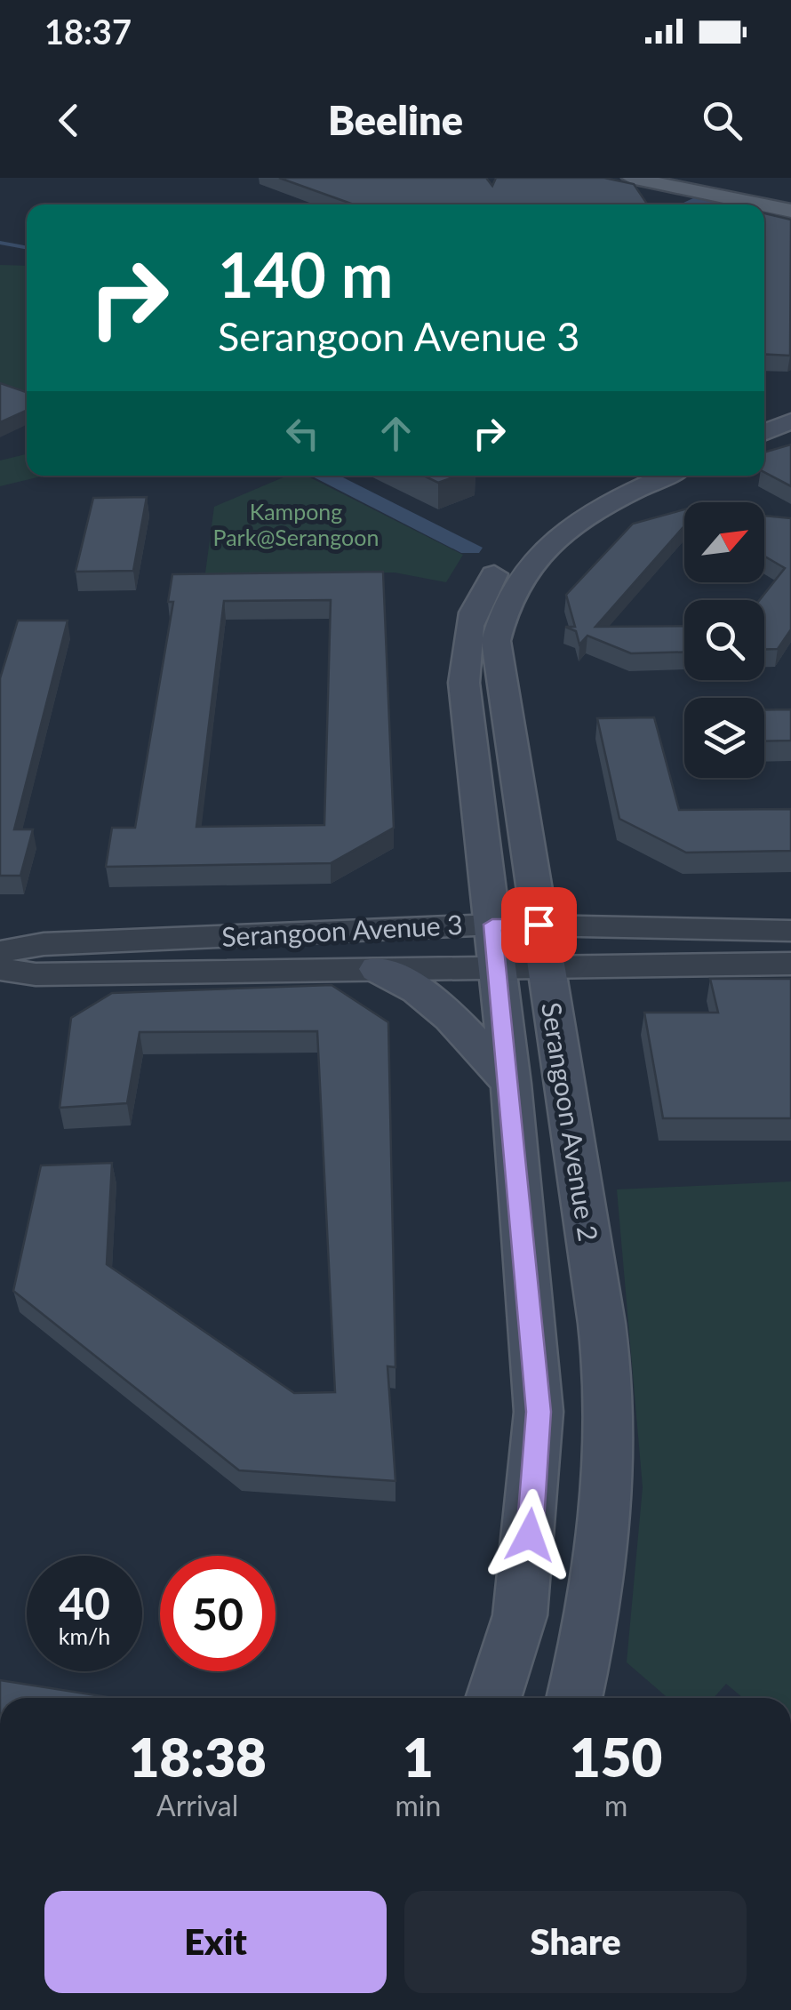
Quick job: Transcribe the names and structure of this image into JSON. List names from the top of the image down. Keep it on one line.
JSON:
{"streets":{"main road":["Serangoon Avenue 2"],"street":["Serangoon Avenue 3"]},"crossings":[["Serangoon Avenue 3","Serangoon Avenue 2"]],"parks":["Kampong Park@Serangoon"],"north":"top right","page":{"status":"18:37","header":"Beeline","turn":["140 m","Serangoon Avenue 3"],"speed":"40 km/h","limit":"50","eta":["18:38","Arrival","1","min","150","m"],"buttons":["Exit","Share"]}}
